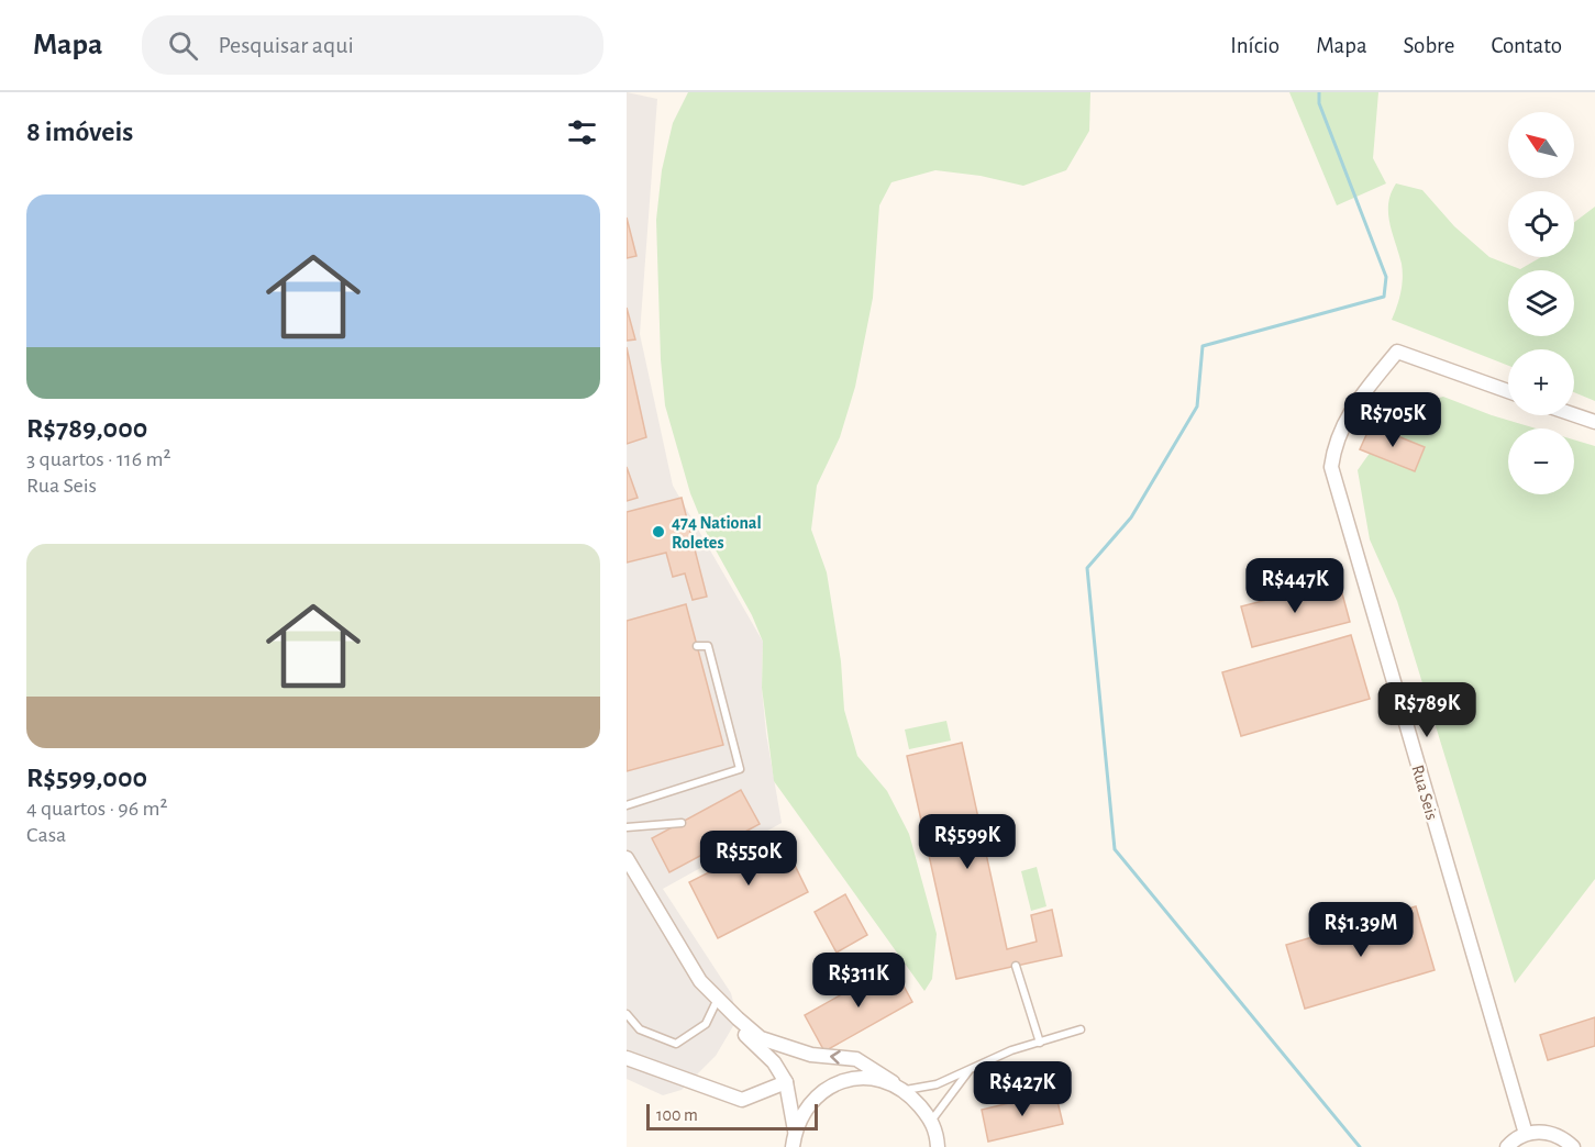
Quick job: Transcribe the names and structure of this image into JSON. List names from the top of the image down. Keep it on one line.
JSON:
{"streets":{"street":["Rua Seis"]},"places":["474 National Roletes"],"scale_bar":"100 m","north":"top left","page":{"header":"Mapa","search":"Pesquisar aqui","nav":["Início","Mapa","Sobre","Contato"],"heading":"8 imóveis","map_buttons":["+","−"],"list":[{"name":"R$789,000","note":"3 quartos · 116 m² · Rua Seis"},{"name":"R$599,000","note":"4 quartos · 96 m² · Casa"}],"price":["R$705K","R$447K","R$789K","R$599K","R$550K","R$1.39M","R$311K","R$427K"],"scale":"100 m"}}
